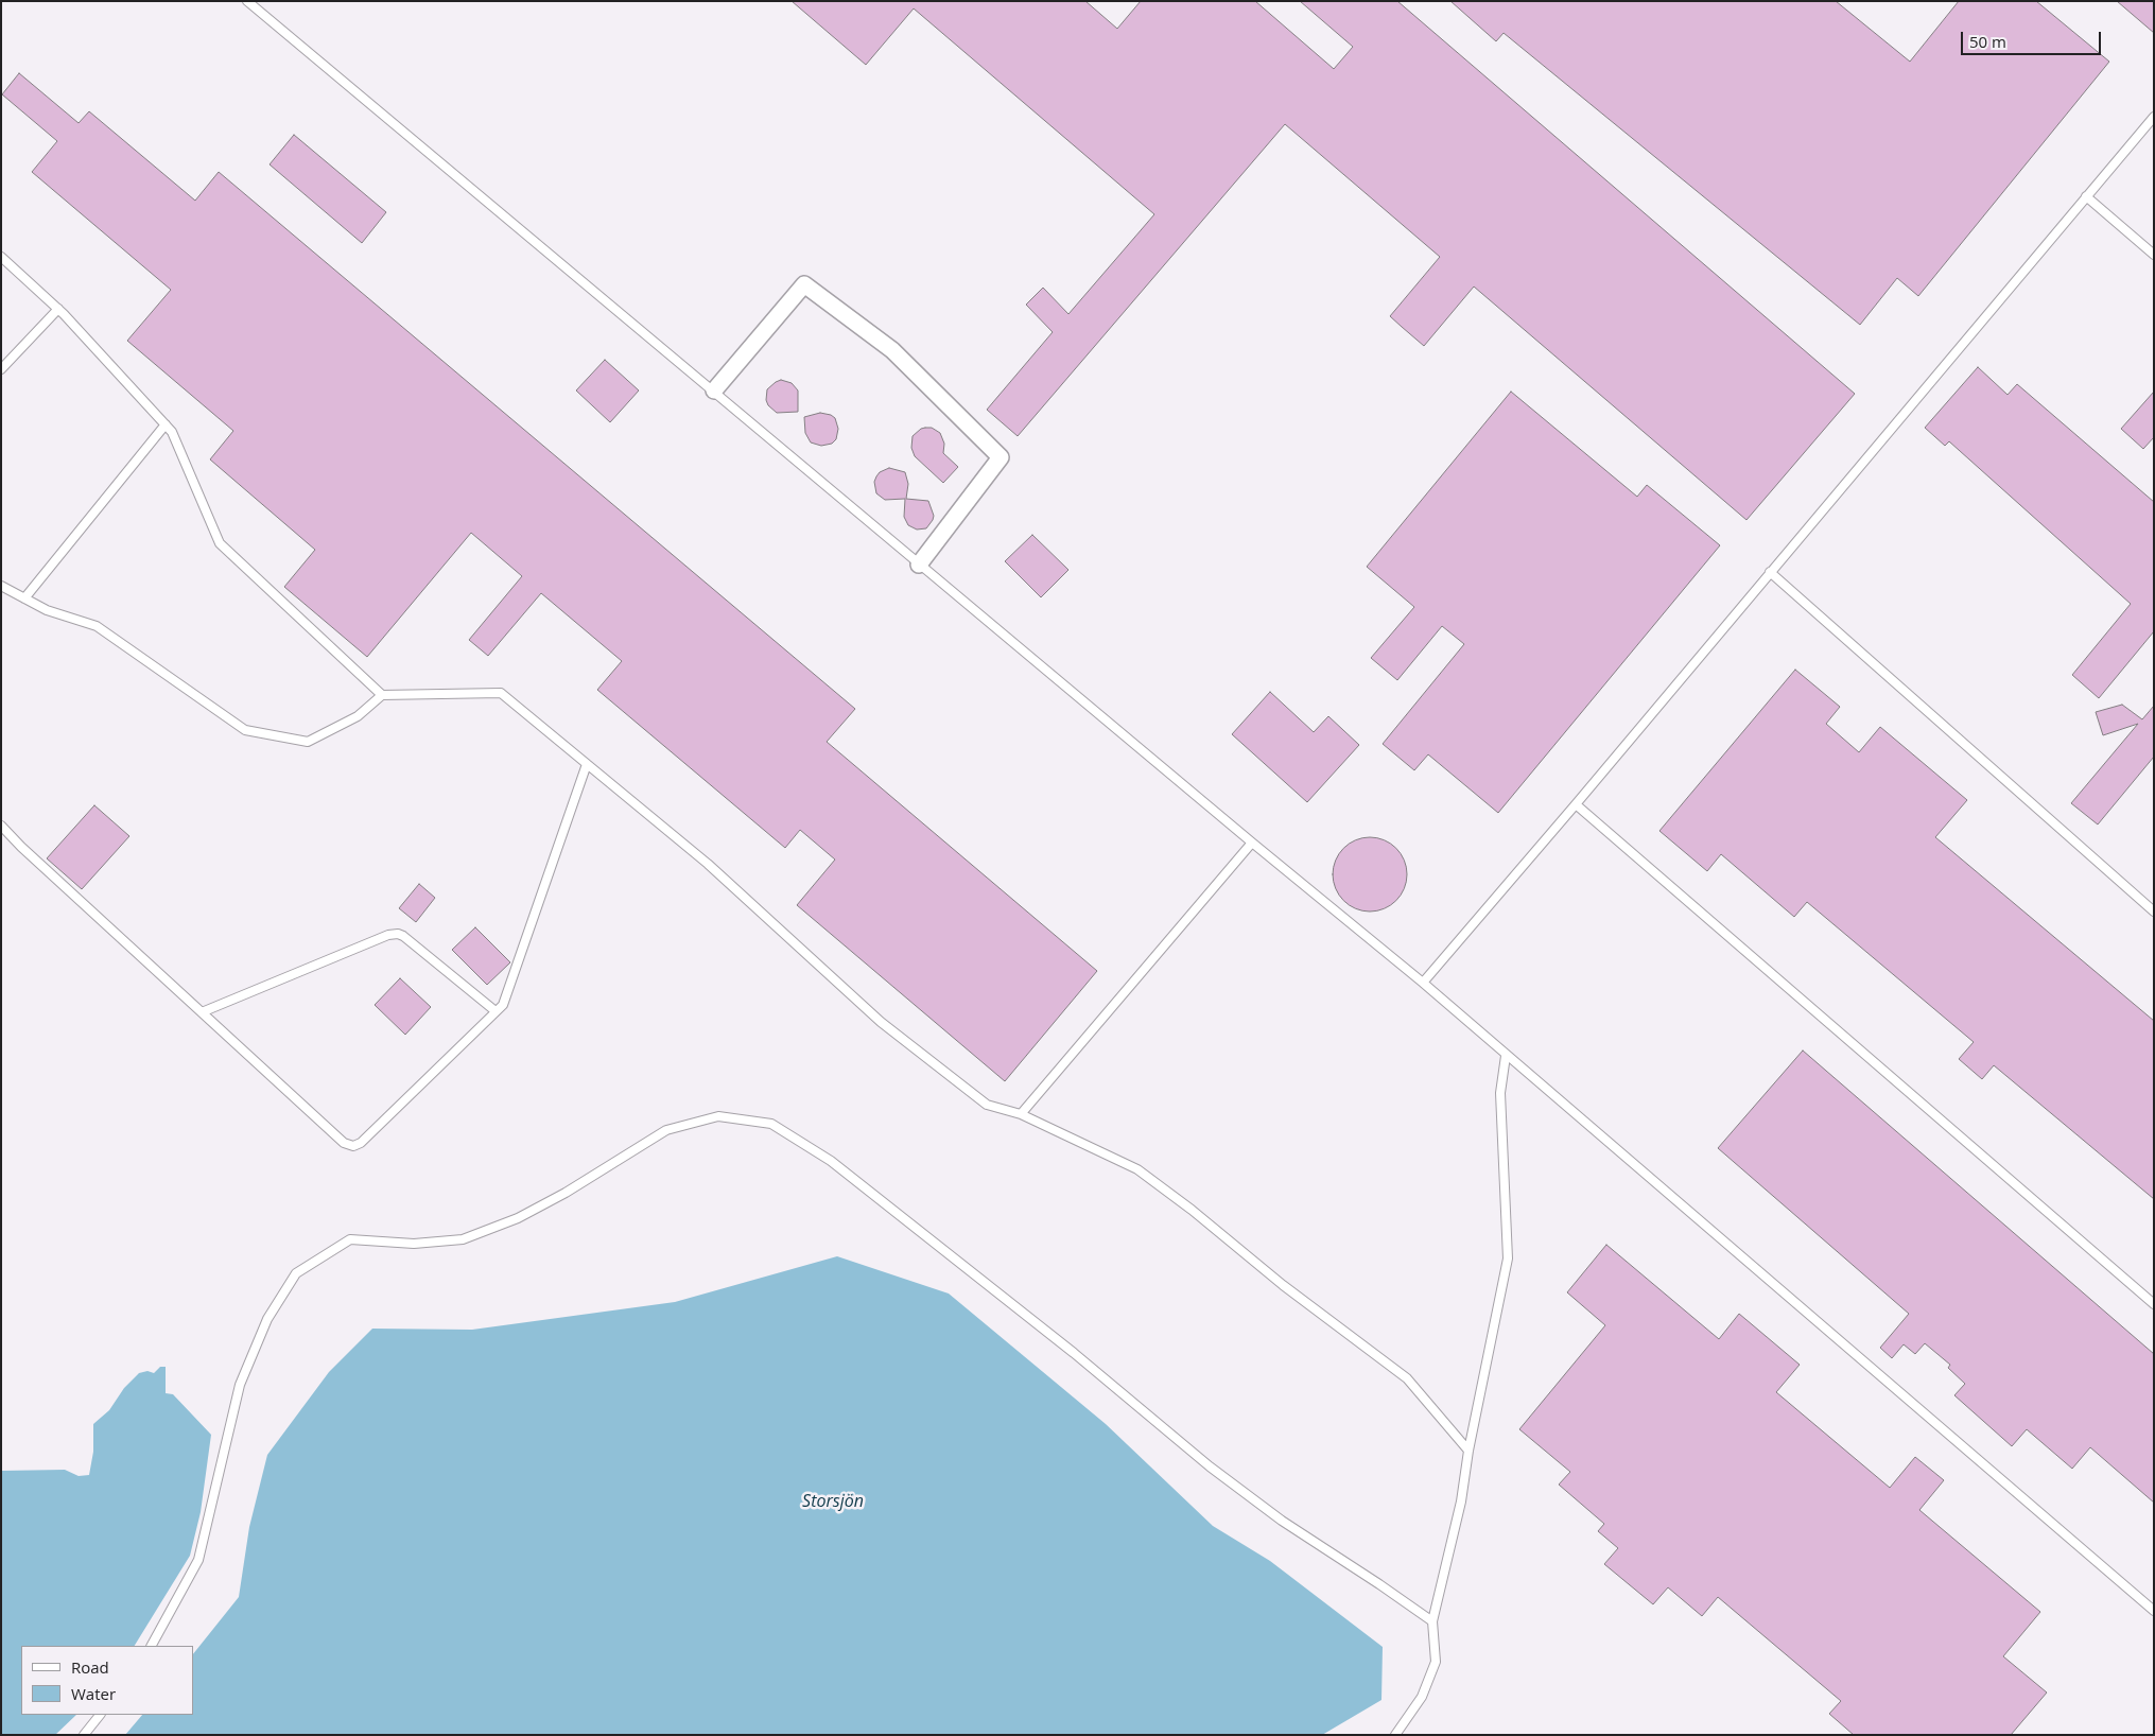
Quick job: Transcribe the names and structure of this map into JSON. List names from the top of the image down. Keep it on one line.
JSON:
{"water":["Storsjön"],"legend":["Road","Water"],"scale_bar":"50 m"}
